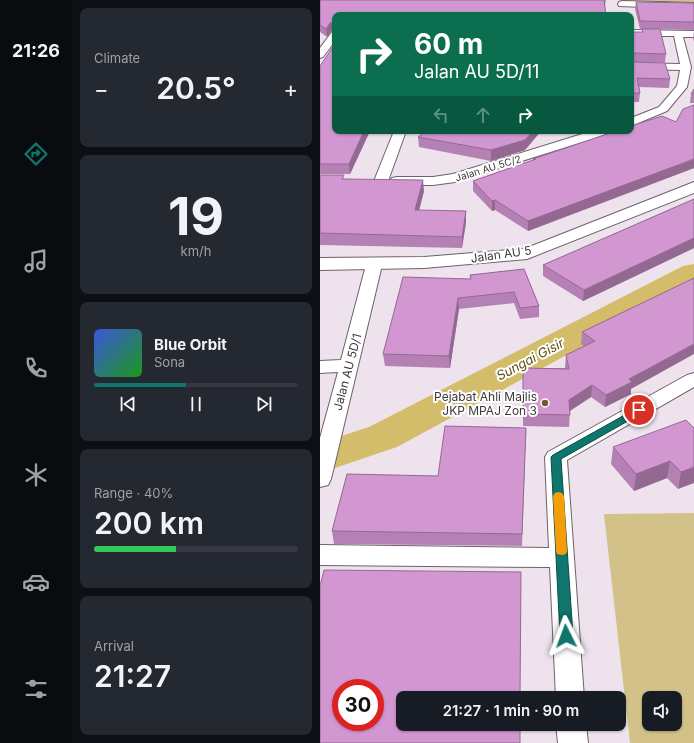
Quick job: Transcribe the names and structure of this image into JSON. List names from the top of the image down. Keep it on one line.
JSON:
{"streets":{"main road":["Jalan AU 5"],"street":["Jalan AU 5C/2","Jalan AU 5D/1"]},"crossings":[["Jalan AU 5","Jalan AU 5D/1"]],"water":["Sungai Gisir"],"places":["Pejabat Ahli Majlis JKP MPAJ Zon 3"],"page":{"tabs":"21:26","tile":["Climate",["19","km/h"],["Range · 40%","200 km"],["Arrival","21:27"]],"turn":["60 m","Jalan AU 5D/11"],"heat":["−","20.5°","+"],"song":["Blue Orbit","Sona"],"limit":"30","trip":"21:27 · 1 min · 90 m"}}
